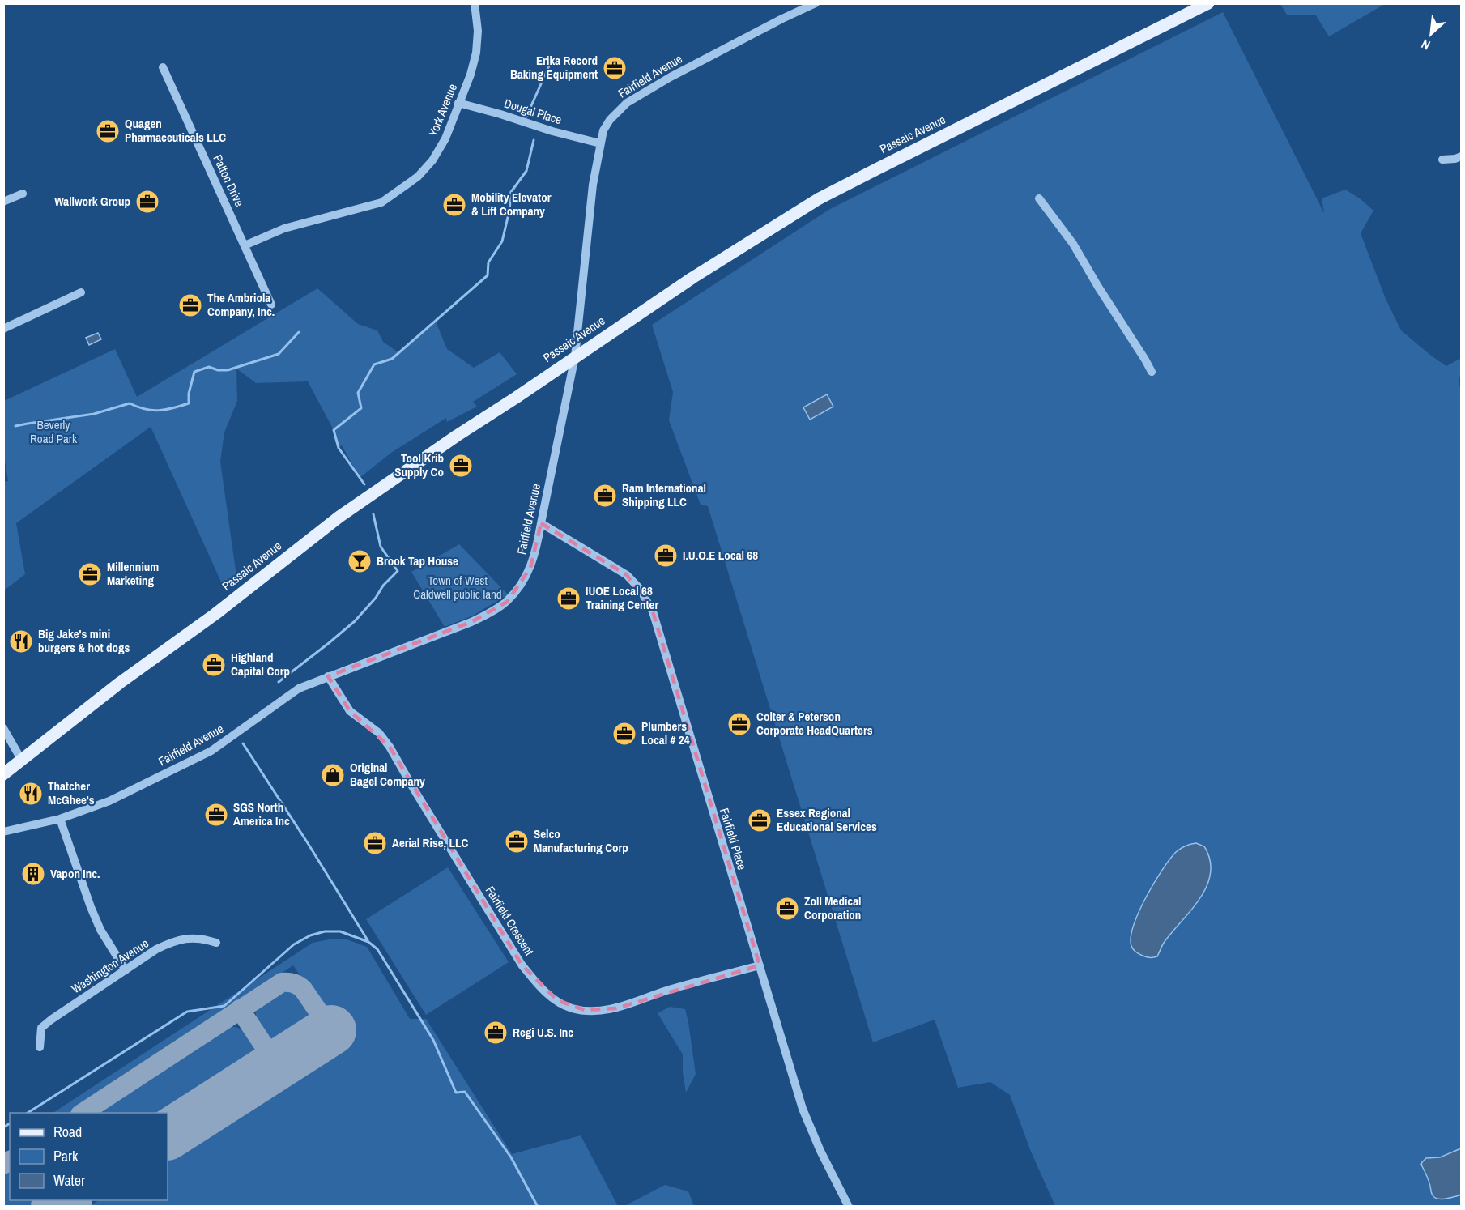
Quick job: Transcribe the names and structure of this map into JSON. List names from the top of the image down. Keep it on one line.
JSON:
{"streets":{"main road":["Passaic Avenue"],"street":["Fairfield Avenue","York Avenue","Dougal Place","Patton Drive","Fairfield Place","Fairfield Crescent","Washington Avenue"]},"crossings":[["Fairfield Avenue","Dougal Place"],["Fairfield Avenue","Passaic Avenue"],["Fairfield Avenue","Fairfield Place"],["Fairfield Avenue","Fairfield Crescent"],["York Avenue","Dougal Place"],["York Avenue","Patton Drive"],["Fairfield Place","Fairfield Crescent"]],"parks":["Beverly Road Park","Town of West Caldwell public land"],"places":{"office":["Erika Record Baking Equipment","Quagen Pharmaceuticals LLC","Wallwork Group","Mobility Elevator & Lift Company","The Ambriola Company, Inc.","Tool Krib Supply Co","Ram International Shipping LLC","I.U.O.E Local 68","Millennium Marketing","IUOE Local 68 Training Center","Highland Capital Corp","Colter & Peterson Corporate HeadQuarters","Plumbers Local # 24","SGS North America Inc","Essex Regional Educational Services","Selco Manufacturing Corp","Aerial Rise, LLC","Zoll Medical Corporation","Regi U.S. Inc"],"bar":["Brook Tap House"],"restaurant":["Big Jake's mini burgers & hot dogs","Thatcher McGhee's"],"shop":["Original Bagel Company"],"building":["Vapon Inc."]},"legend":["Road","Park","Water"],"north":"bottom left"}
